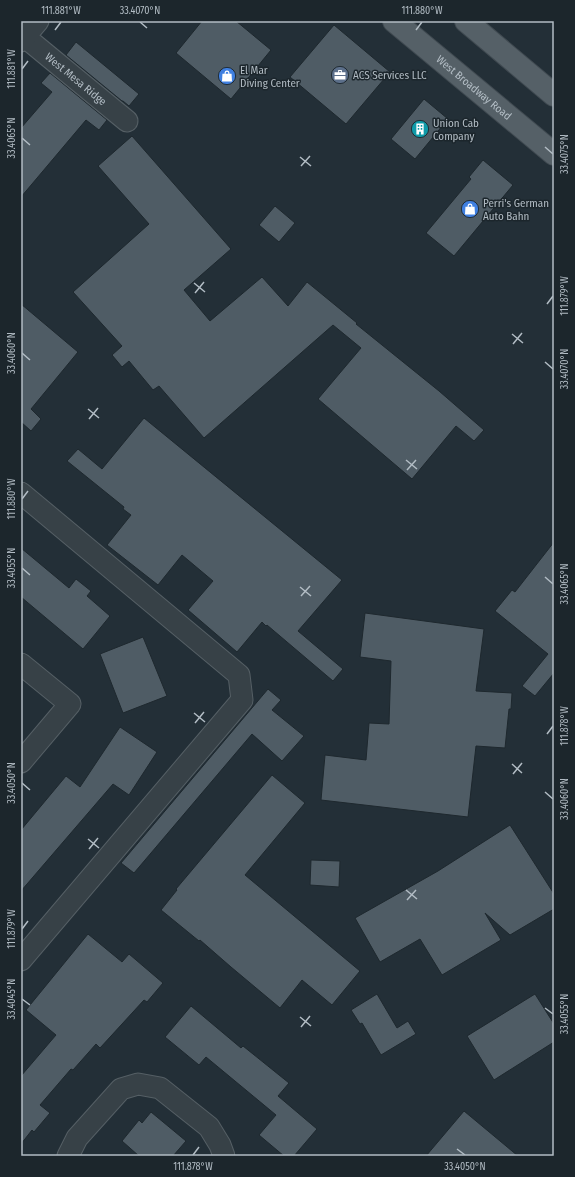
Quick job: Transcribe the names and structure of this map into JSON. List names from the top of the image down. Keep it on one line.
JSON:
{"streets":{"main road":["West Broadway Road"],"street":["West Mesa Ridge"]},"places":{"office":["ACS Services LLC"],"shop":["El Mar Diving Center","Perri's German Auto Bahn"],"building":["Union Cab Company"]},"coordinates":["111.881°W","33.4070°N","111.880°W","33.4065°N","33.4075°N","111.879°W","33.4060°N","33.4055°N","111.878°W","33.4050°N","33.4045°N"]}
